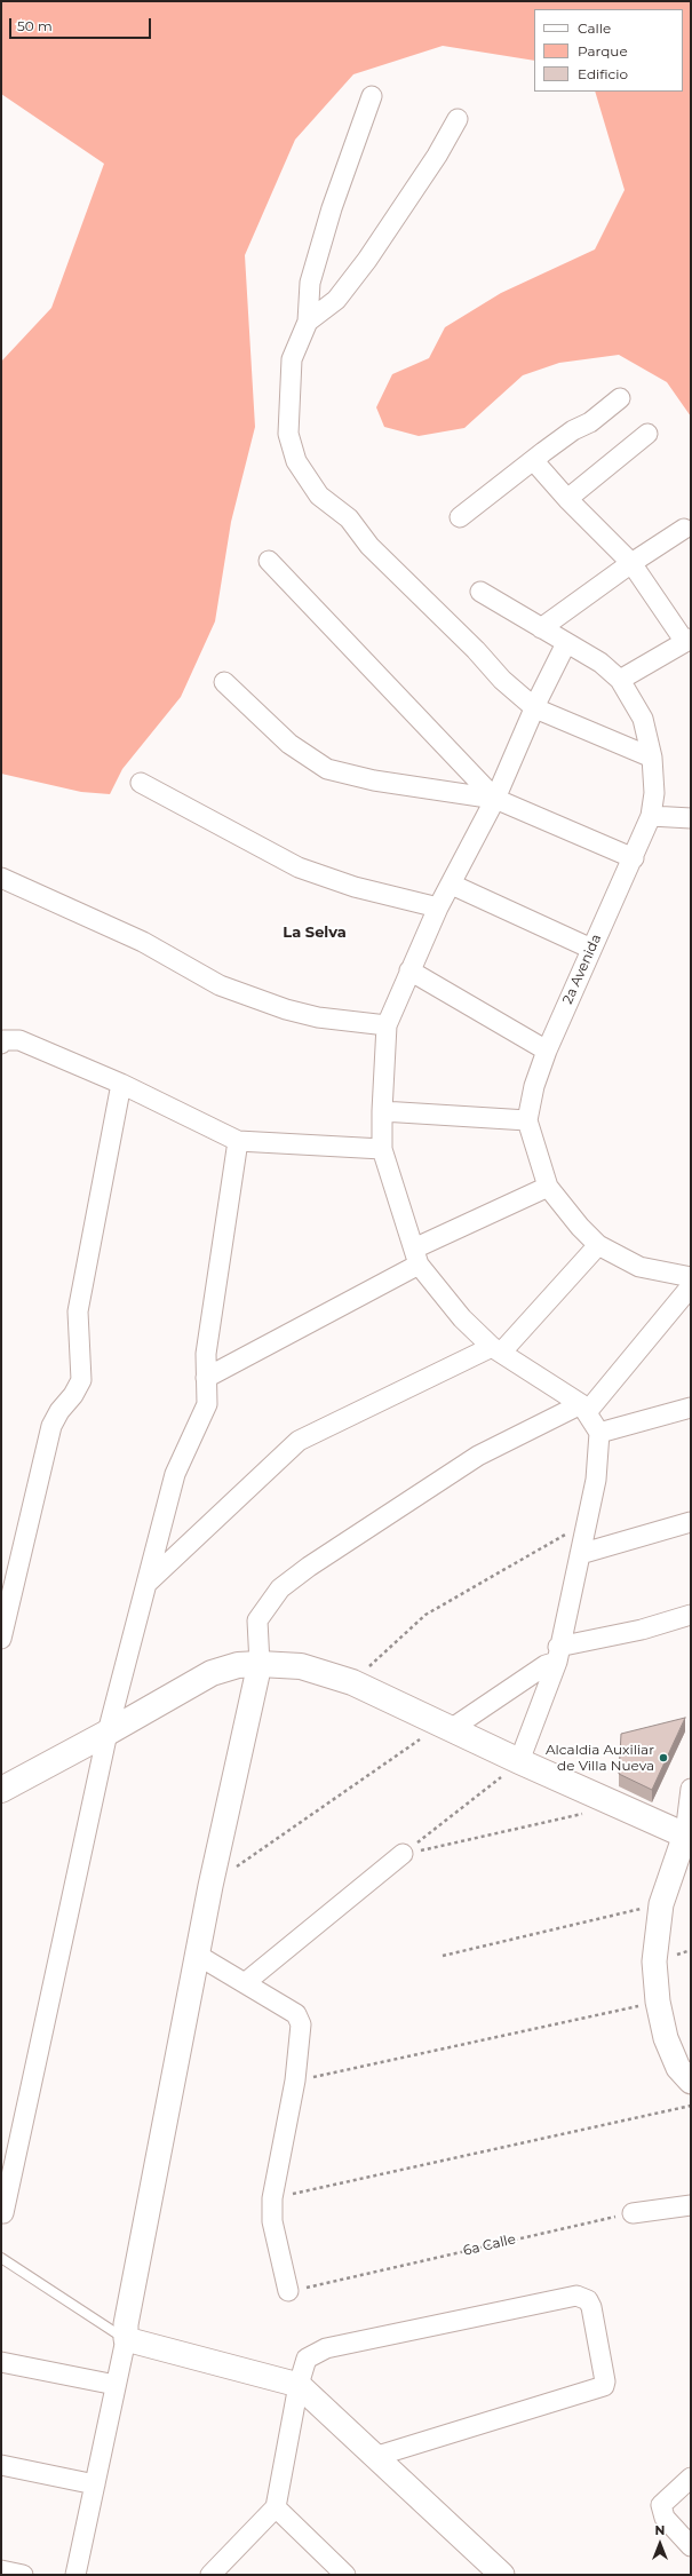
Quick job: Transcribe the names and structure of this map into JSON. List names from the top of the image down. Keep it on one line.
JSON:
{"streets":{"street":["2a Avenida"],"path":["6a Calle"]},"districts":["La Selva"],"places":["Alcaldia Auxiliar de Villa Nueva"],"legend":["Calle","Parque","Edificio"],"scale_bar":"50 m","north":"top"}
